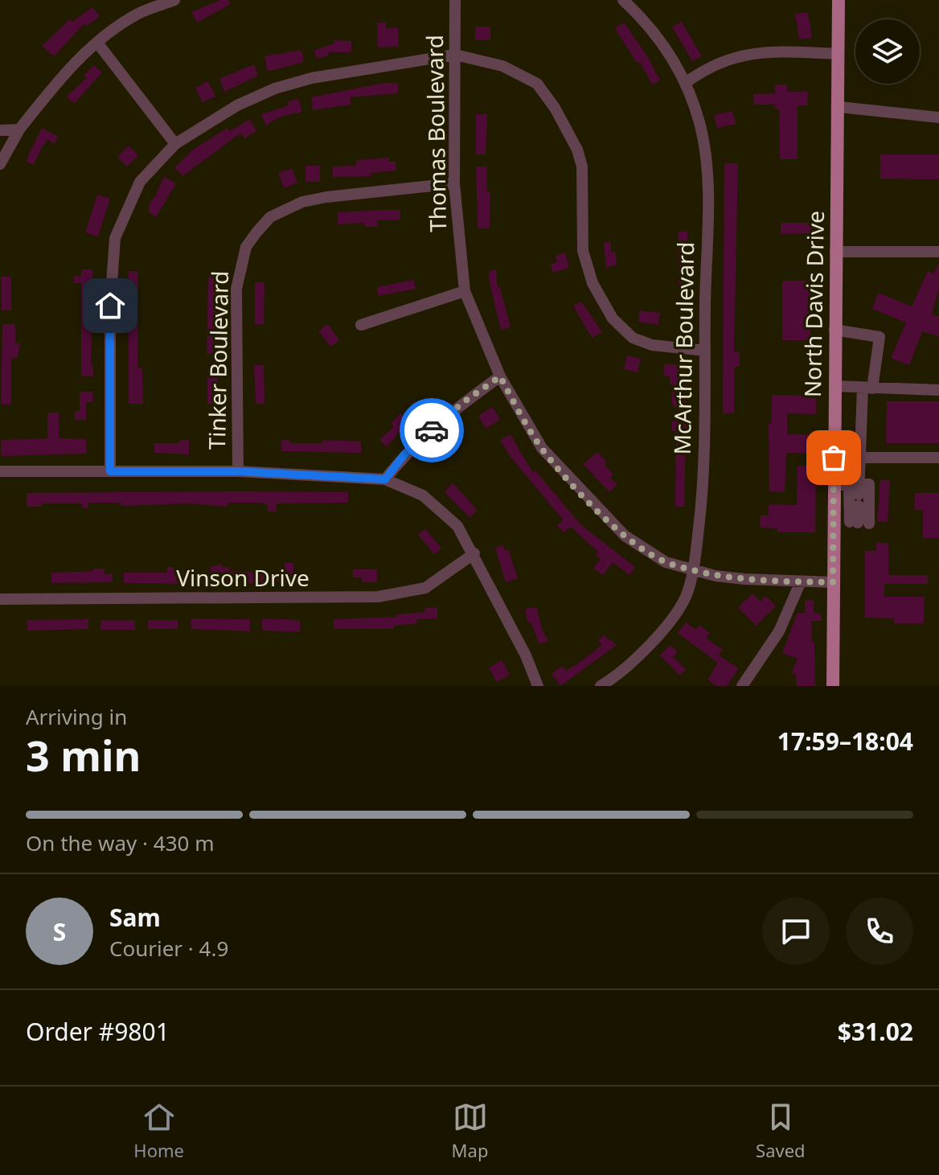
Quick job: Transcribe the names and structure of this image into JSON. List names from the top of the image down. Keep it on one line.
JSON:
{"streets":{"main road":["North Davis Drive"],"street":["Thomas Boulevard","McArthur Boulevard","Tinker Boulevard","Vinson Drive"]},"crossings":[["Thomas Boulevard","North Davis Drive"],["Thomas Boulevard","McArthur Boulevard"],["Thomas Boulevard","Tinker Boulevard"]],"page":{"heading":["3 min","Arriving in","17:59–18:04"],"panel":["Sam","Courier · 4.9","Order #9801","$31.02"],"bar":"On the way · 430 m","round":"S","tabs":["Home","Map","Saved"]}}
